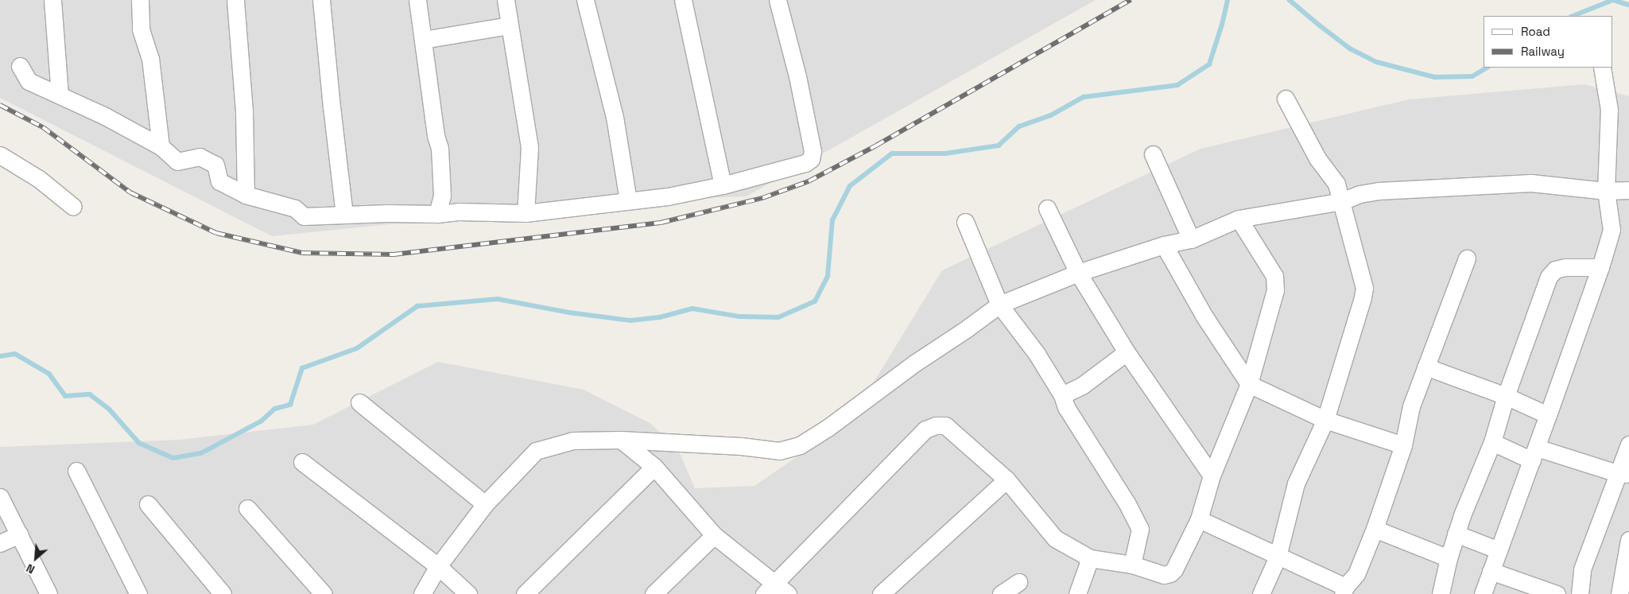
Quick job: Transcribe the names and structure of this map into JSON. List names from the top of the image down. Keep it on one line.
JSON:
{"legend":["Road","Railway"],"north":"bottom left"}
